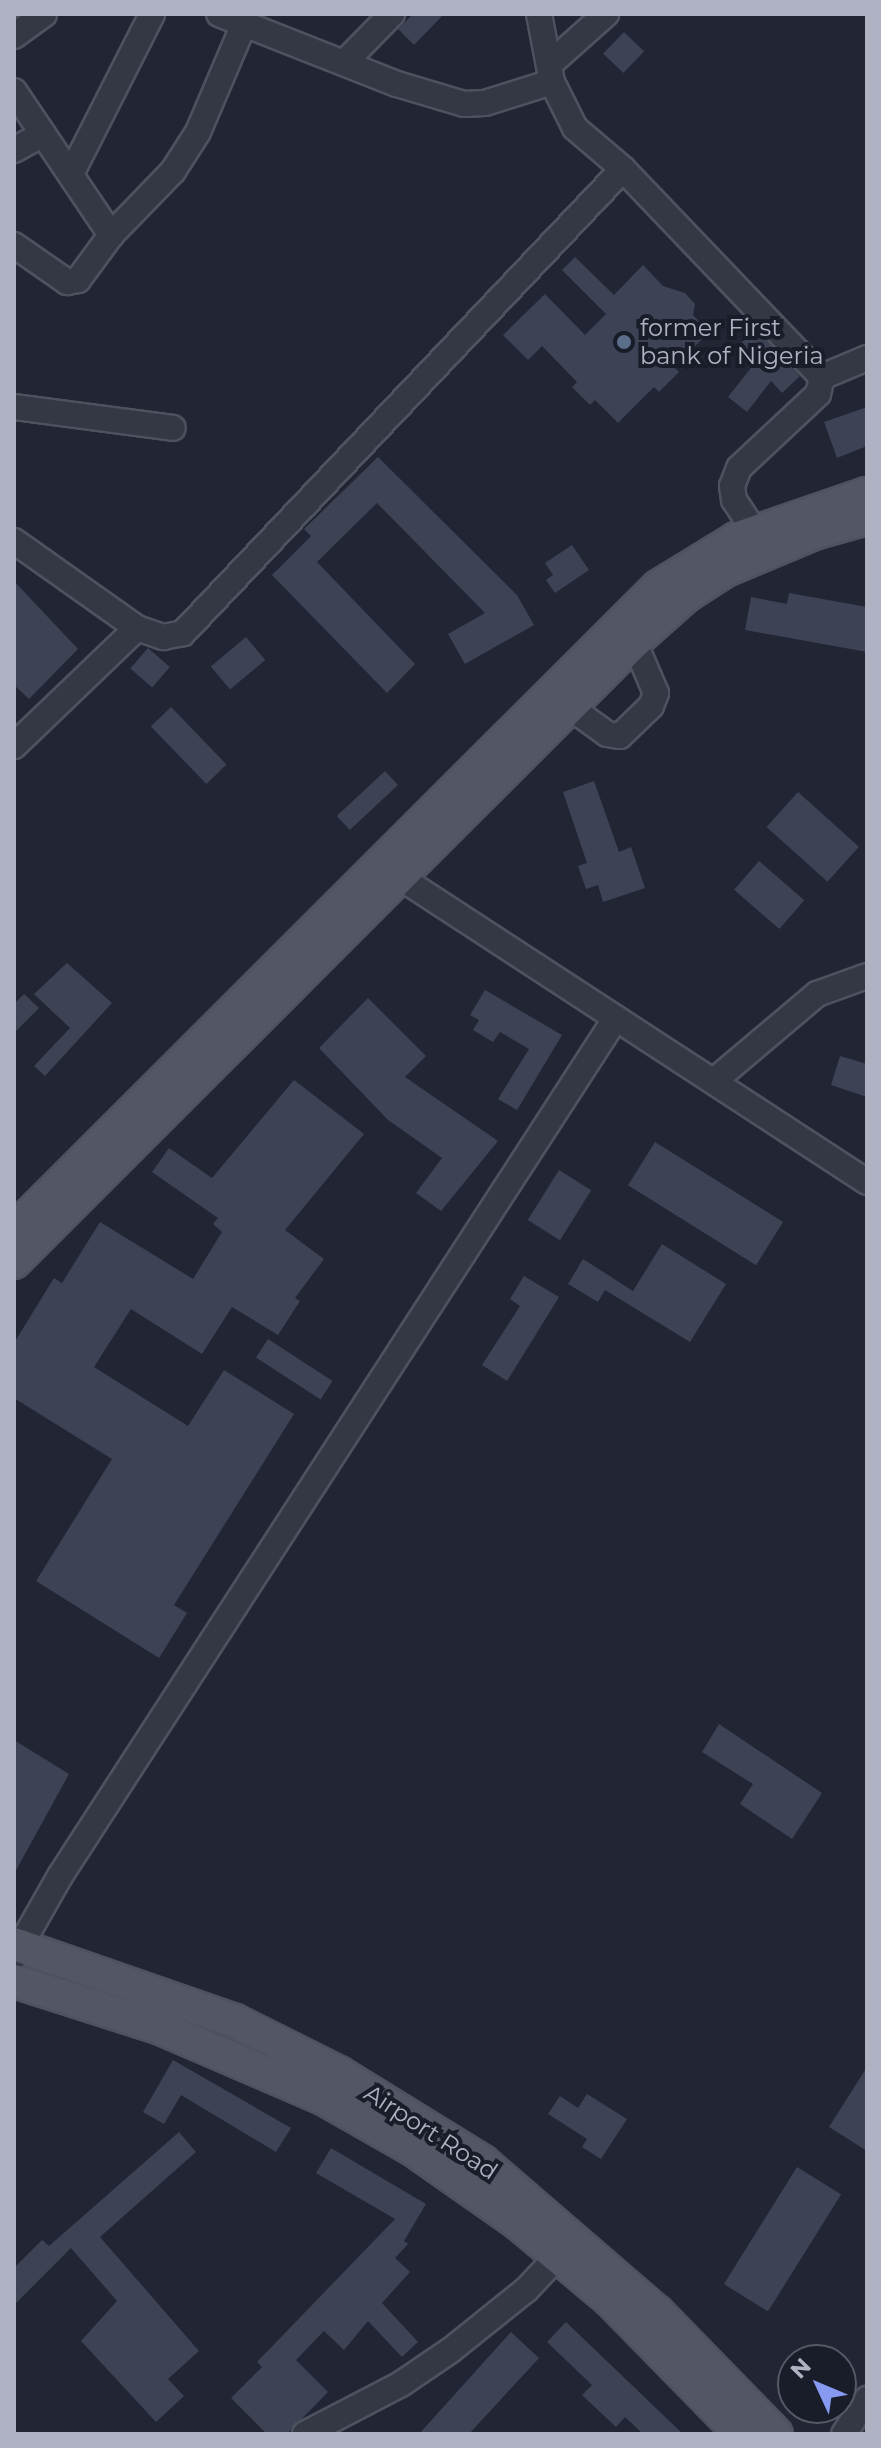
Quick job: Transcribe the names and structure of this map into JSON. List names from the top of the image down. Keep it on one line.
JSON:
{"streets":{"main road":["Airport Road"]},"places":["former First bank of Nigeria"],"north":"top left"}
